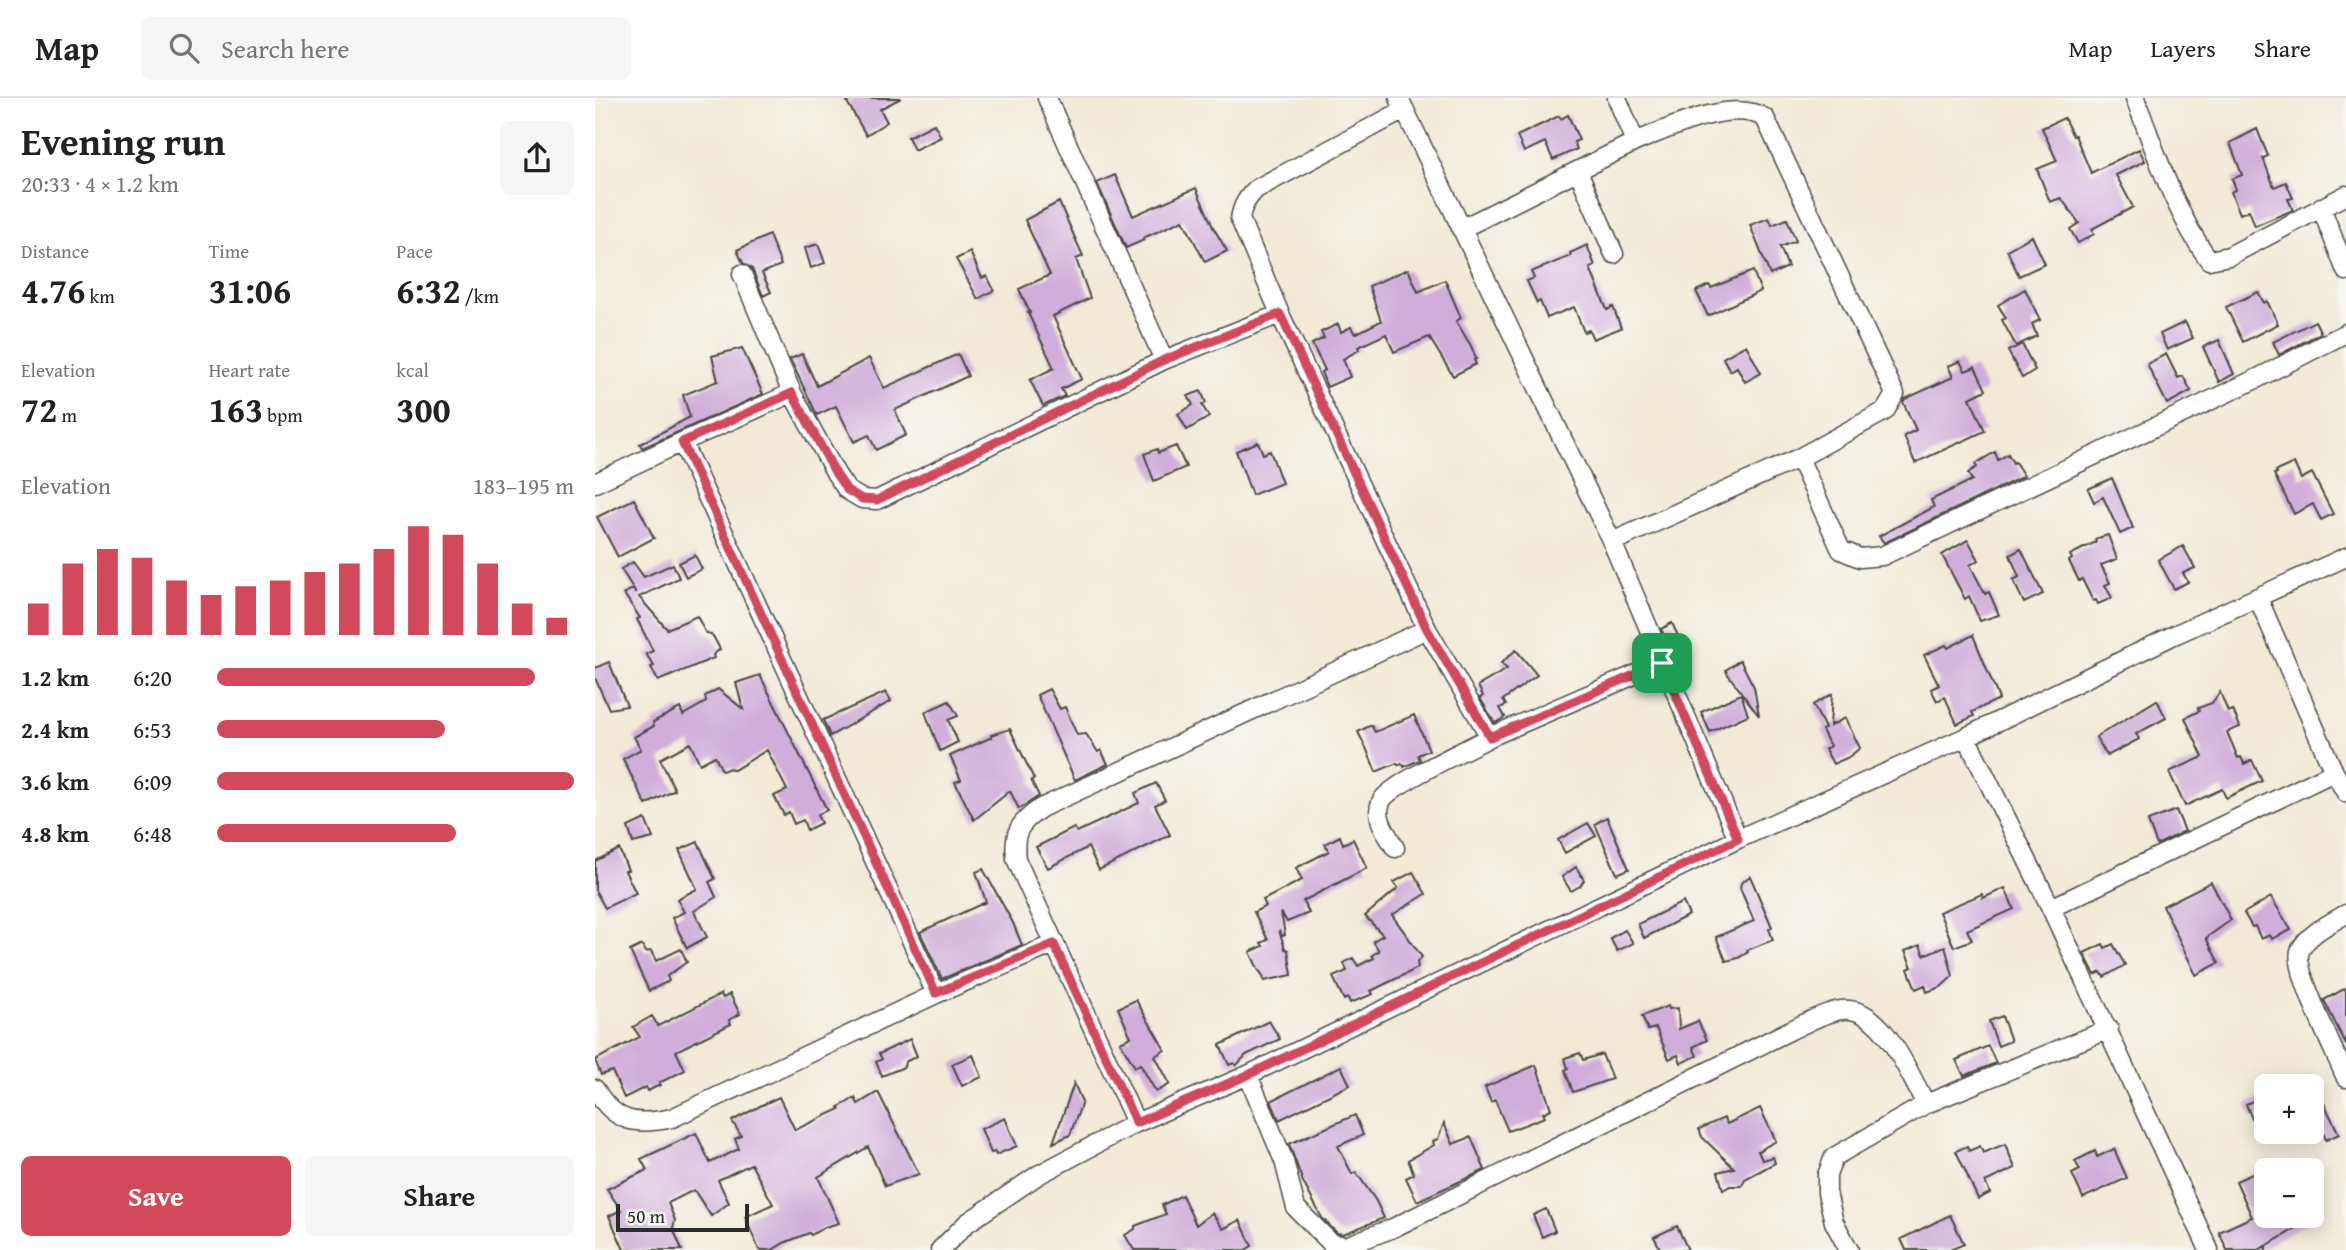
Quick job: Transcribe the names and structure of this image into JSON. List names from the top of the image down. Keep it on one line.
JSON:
{"scale_bar":"50 m","page":{"header":"Map","search":"Search here","nav":["Map","Layers","Share"],"heading":["Evening run","20:33 · 4 × 1.2 km"],"stats":[["Distance","4.76 km"],["Time","31:06"],["Pace","6:32 /km"],["Elevation","72 m"],["Heart rate","163 bpm"],["kcal","300"]],"chart":["Elevation","183–195 m"],"list":[{"name":"1.2 km","note":"6:20"},{"name":"2.4 km","note":"6:53"},{"name":"3.6 km","note":"6:09"},{"name":"4.8 km","note":"6:48"}],"map_buttons":["+","−"],"buttons":["Save","Share"],"scale":"50 m"}}
